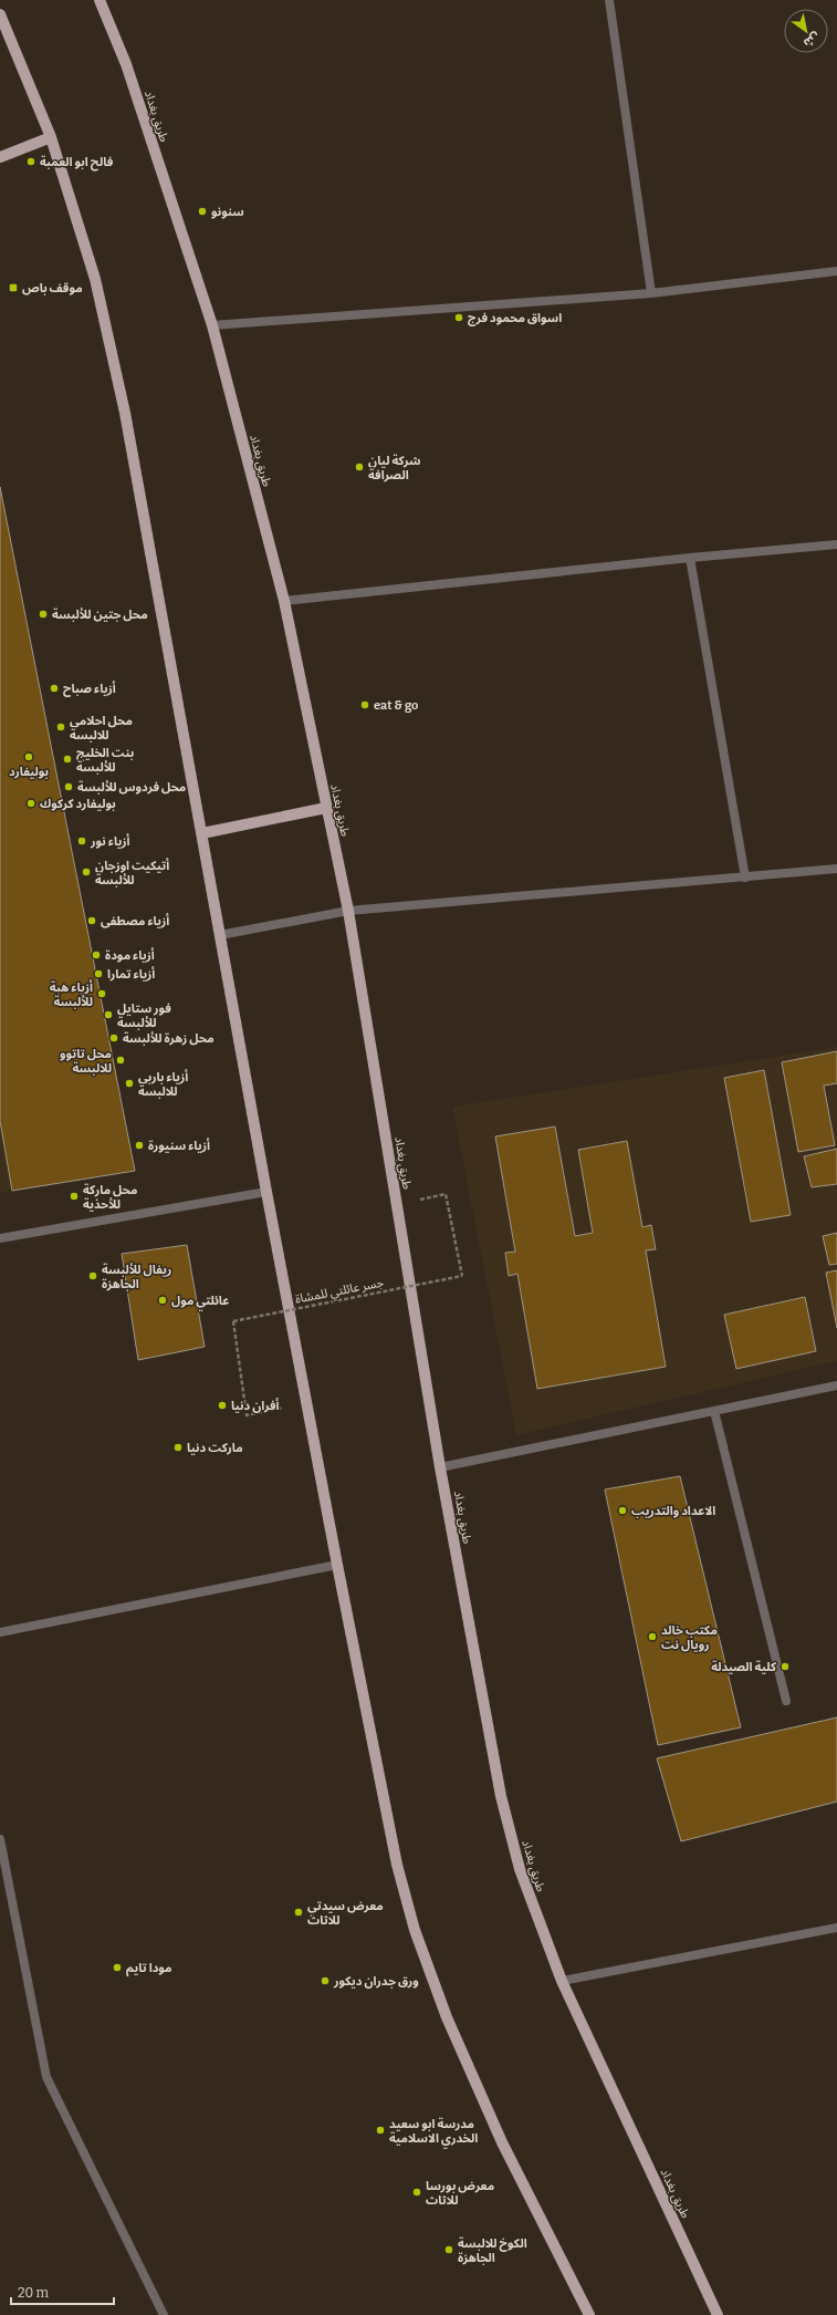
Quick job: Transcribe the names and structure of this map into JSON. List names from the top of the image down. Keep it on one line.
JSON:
{"streets":{"main road":["طريق بغداد"],"path":["جسر عائلتي للمشاة"]},"places":{"other":["فالح ابو العمبة","سنونو","اسواق محمود فرج","شركة ليان الصرافة","محل جتين للألبسة","أزياء صباح","eat & go","محل احلامي للالبسة","بوليفارد","بنت الخليج للألبسة","محل فردوس للألبسة","بوليفارد كركوك","أزياء نور","أتيكيت اوزجان للألبسة","أزياء مصطفى","أزياء مودة","أزياء تمارا","أزياء هبة للألبسة","فور ستايل للألبسة","محل زهرة للألبسة","محل تاتوو للالبسة","أزياء باربي للالبسة","أزياء سنيورة","محل ماركة للأحذية","ريفال للألبسة الجاهزة","عائلتي مول","أفران دنيا","ماركت دنيا","الاعداد والتدريب","مكتب خالد رويال نت","كلية الصيدلة","معرض سيدتي للاثاث","مودا تايم","ورق جدران ديكور","مدرسة ابو سعيد الخدري الاسلامية","معرض بورسا للاثاث","الكوخ للالبسة الجاهزة"],"transit":["موقف باص"]},"scale_bar":"20 m","north":"bottom right"}
